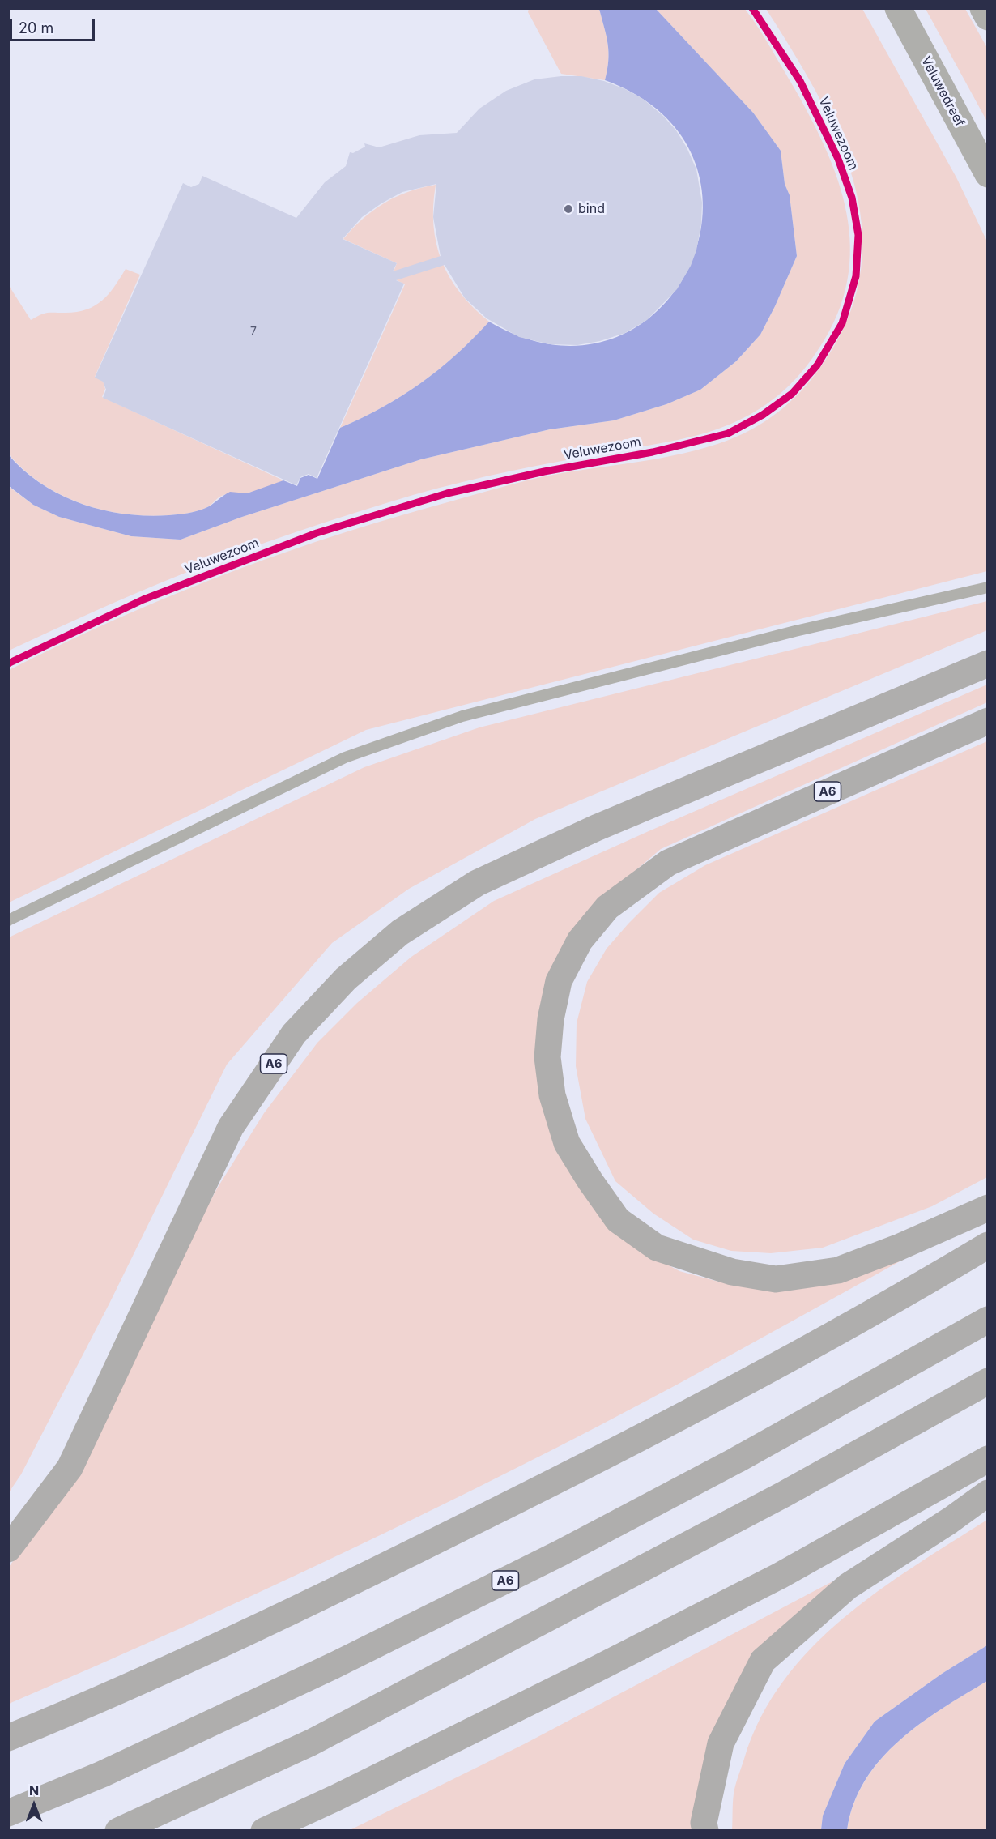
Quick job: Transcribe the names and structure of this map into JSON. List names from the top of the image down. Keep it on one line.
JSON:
{"streets":{"highway":["A6"],"main road":["Veluwedreef"],"cycle path":["Veluwezoom"]},"places":["bind"],"house_numbers":["7"],"scale_bar":"20 m","north":"top"}
